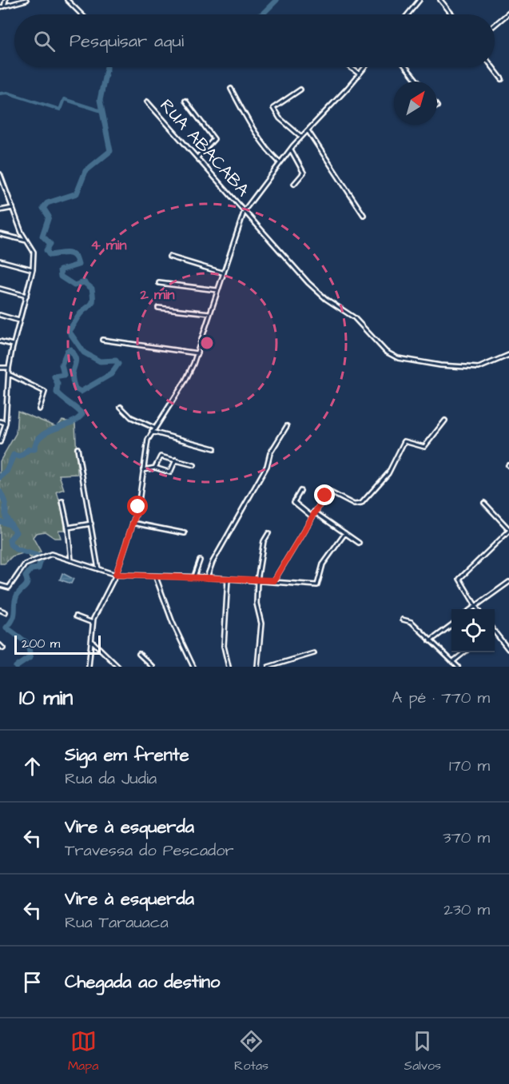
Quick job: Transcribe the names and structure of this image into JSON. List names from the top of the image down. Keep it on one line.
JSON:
{"streets":{"street":["RUA ABACABA"]},"scale_bar":"200 m","north":"top right","page":{"search":"Pesquisar aqui","scale":"200 m","heading":["10 min","A pé · 770 m"],"list":[["Siga em frente","Rua da Judia","170 m"],["Vire à esquerda","Travessa do Pescador","370 m"],["Vire à esquerda","Rua Tarauaca","230 m"],"Chegada ao destino"],"nav":["Mapa","Rotas","Salvos"]},"rings":["4 min","2 min"]}
